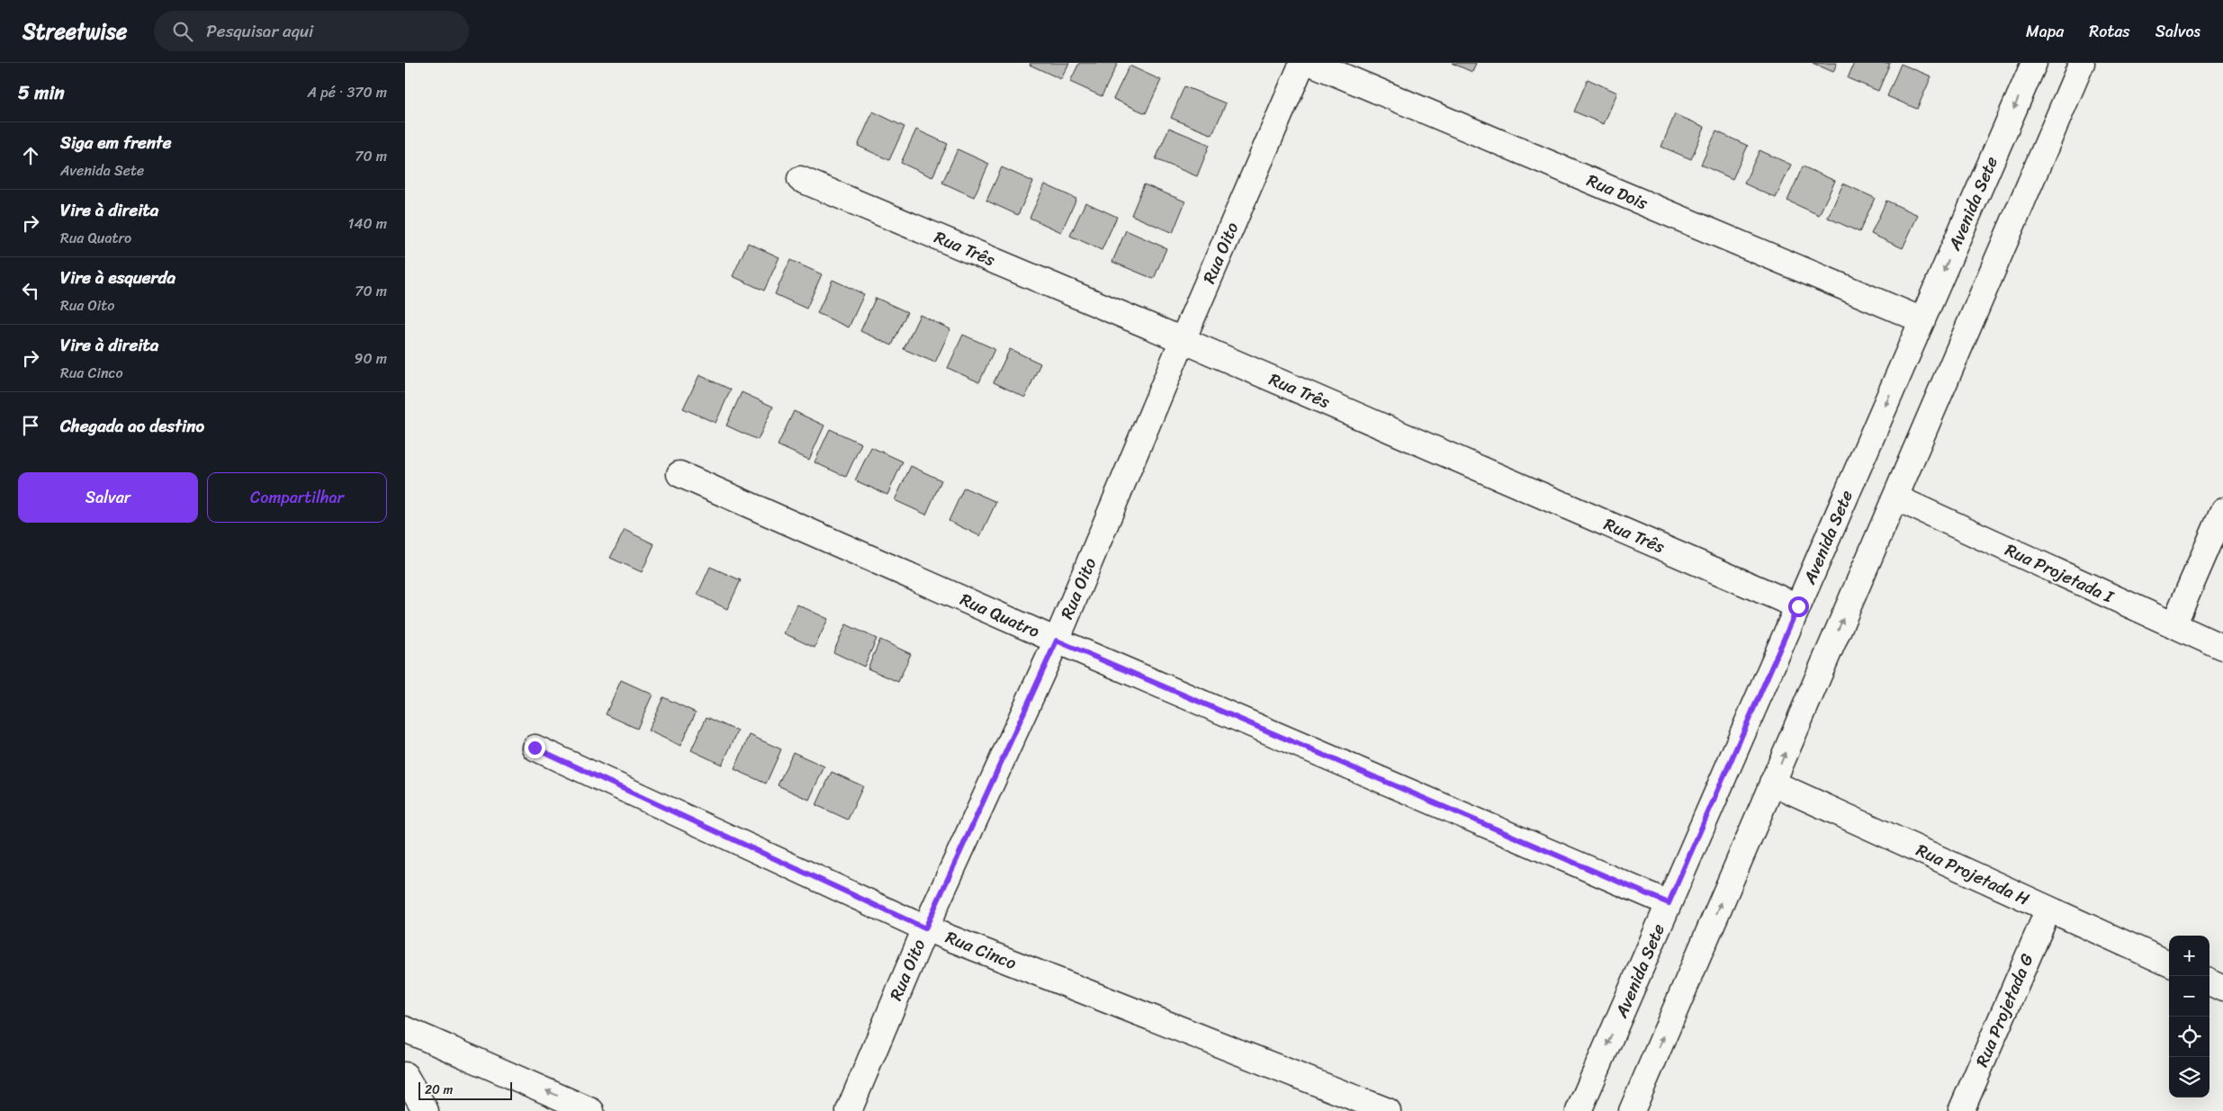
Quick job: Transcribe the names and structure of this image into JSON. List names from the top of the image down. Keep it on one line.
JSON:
{"streets":{"street":["Rua Dois","Avenida Sete","Rua Três","Rua Oito","Rua Projetada I","Rua Quatro","Rua Projetada H","Rua Cinco","Rua Projetada G"]},"crossings":[["Rua Dois","Avenida Sete"],["Avenida Sete","Rua Três"],["Avenida Sete","Rua Quatro"],["Rua Três","Rua Oito"],["Rua Oito","Rua Quatro"],["Rua Oito","Rua Cinco"],["Rua Projetada H","Rua Projetada G"]],"scale_bar":"20 m","page":{"header":"Streetwise","search":"Pesquisar aqui","nav":["Mapa","Rotas","Salvos"],"heading":["5 min","A pé · 370 m"],"list":[["Siga em frente","Avenida Sete","70 m"],["Vire à direita","Rua Quatro","140 m"],["Vire à esquerda","Rua Oito","70 m"],["Vire à direita","Rua Cinco","90 m"],"Chegada ao destino"],"buttons":["Salvar","Compartilhar"],"map_buttons":["+","−"],"scale":"20 m"}}
